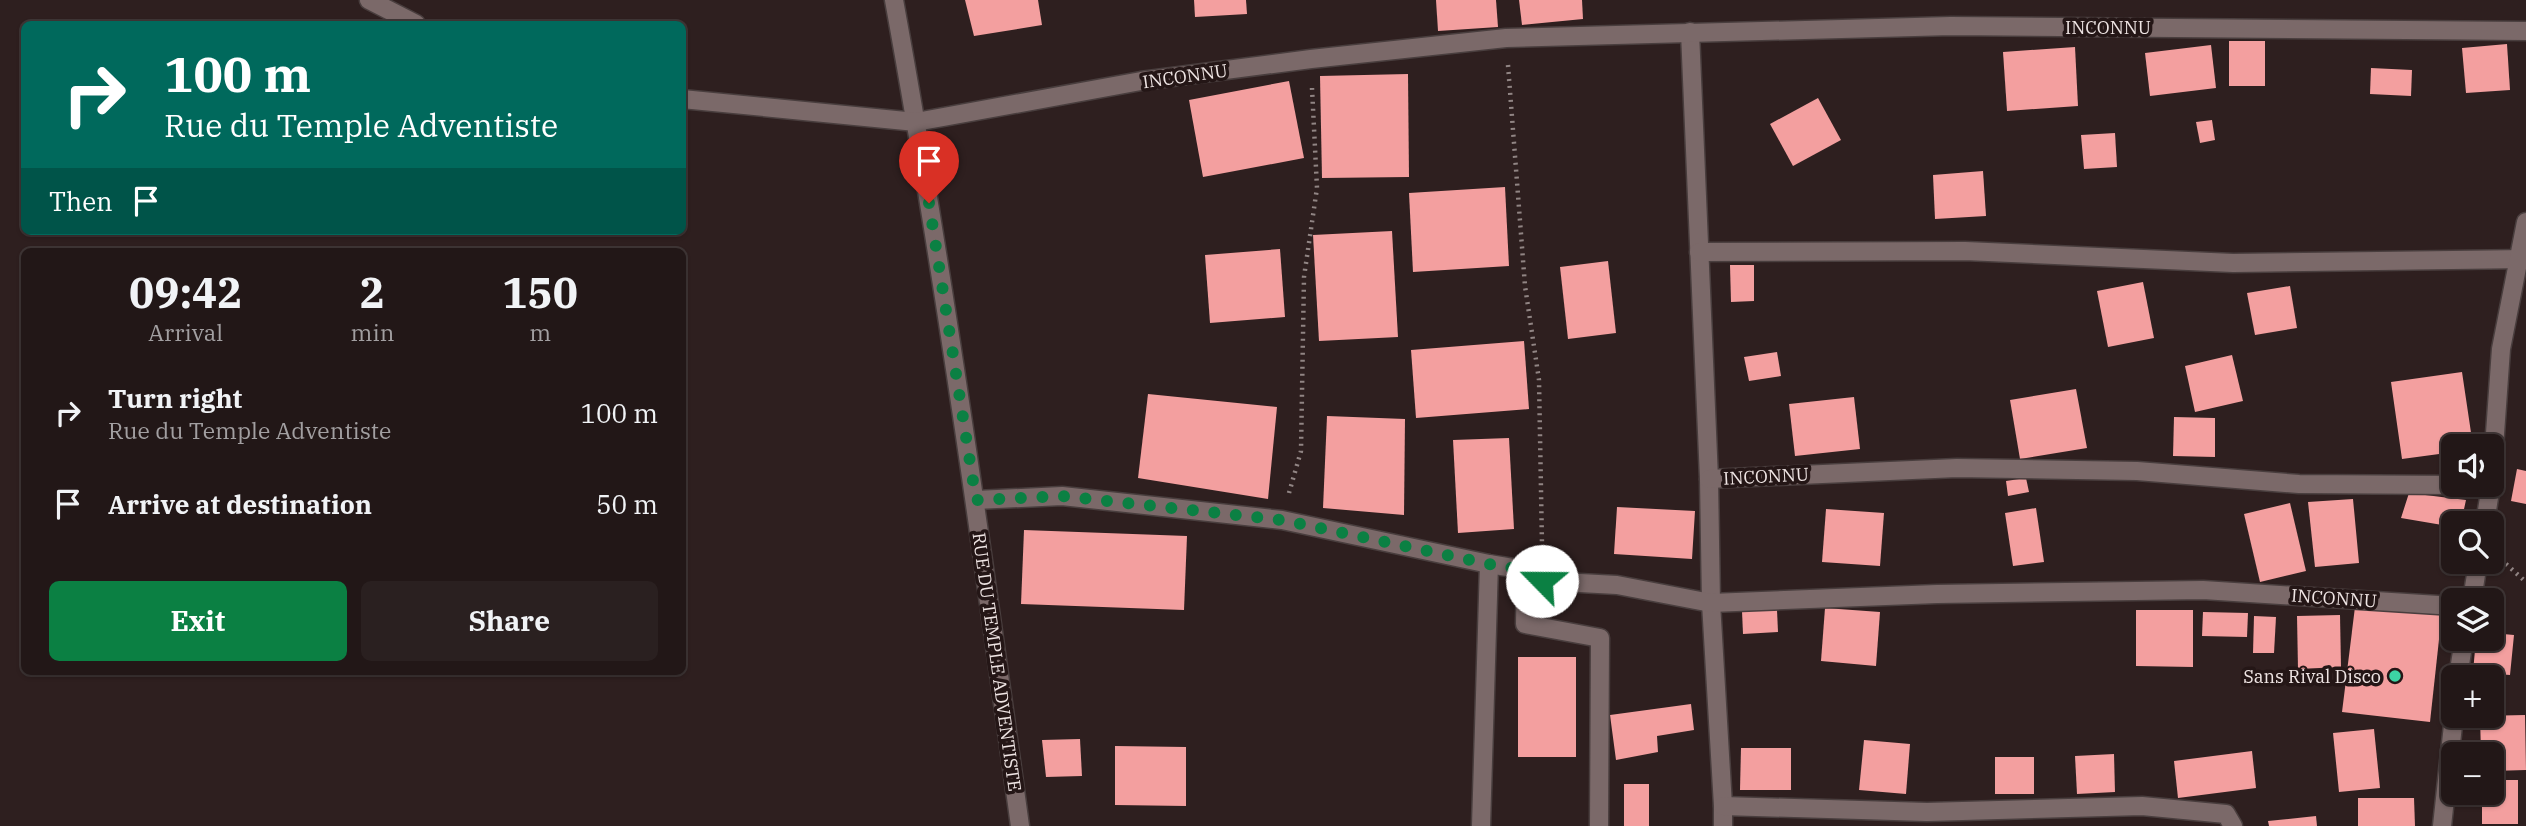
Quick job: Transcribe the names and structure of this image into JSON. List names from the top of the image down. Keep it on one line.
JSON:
{"streets":{"street":["INCONNU","RUE DU TEMPLE ADVENTISTE"]},"crossings":[["INCONNU","RUE DU TEMPLE ADVENTISTE"]],"places":["Sans Rival Disco"],"page":{"turn":["100 m","Rue du Temple Adventiste"],"then":"Then","eta":["09:42","Arrival","2","min","150","m"],"list":[{"name":"Turn right","note":"Rue du Temple Adventiste","value":"100 m"},{"name":"Arrive at destination","value":"50 m"}],"map_buttons":["+","−"],"buttons":["Exit","Share"]}}
